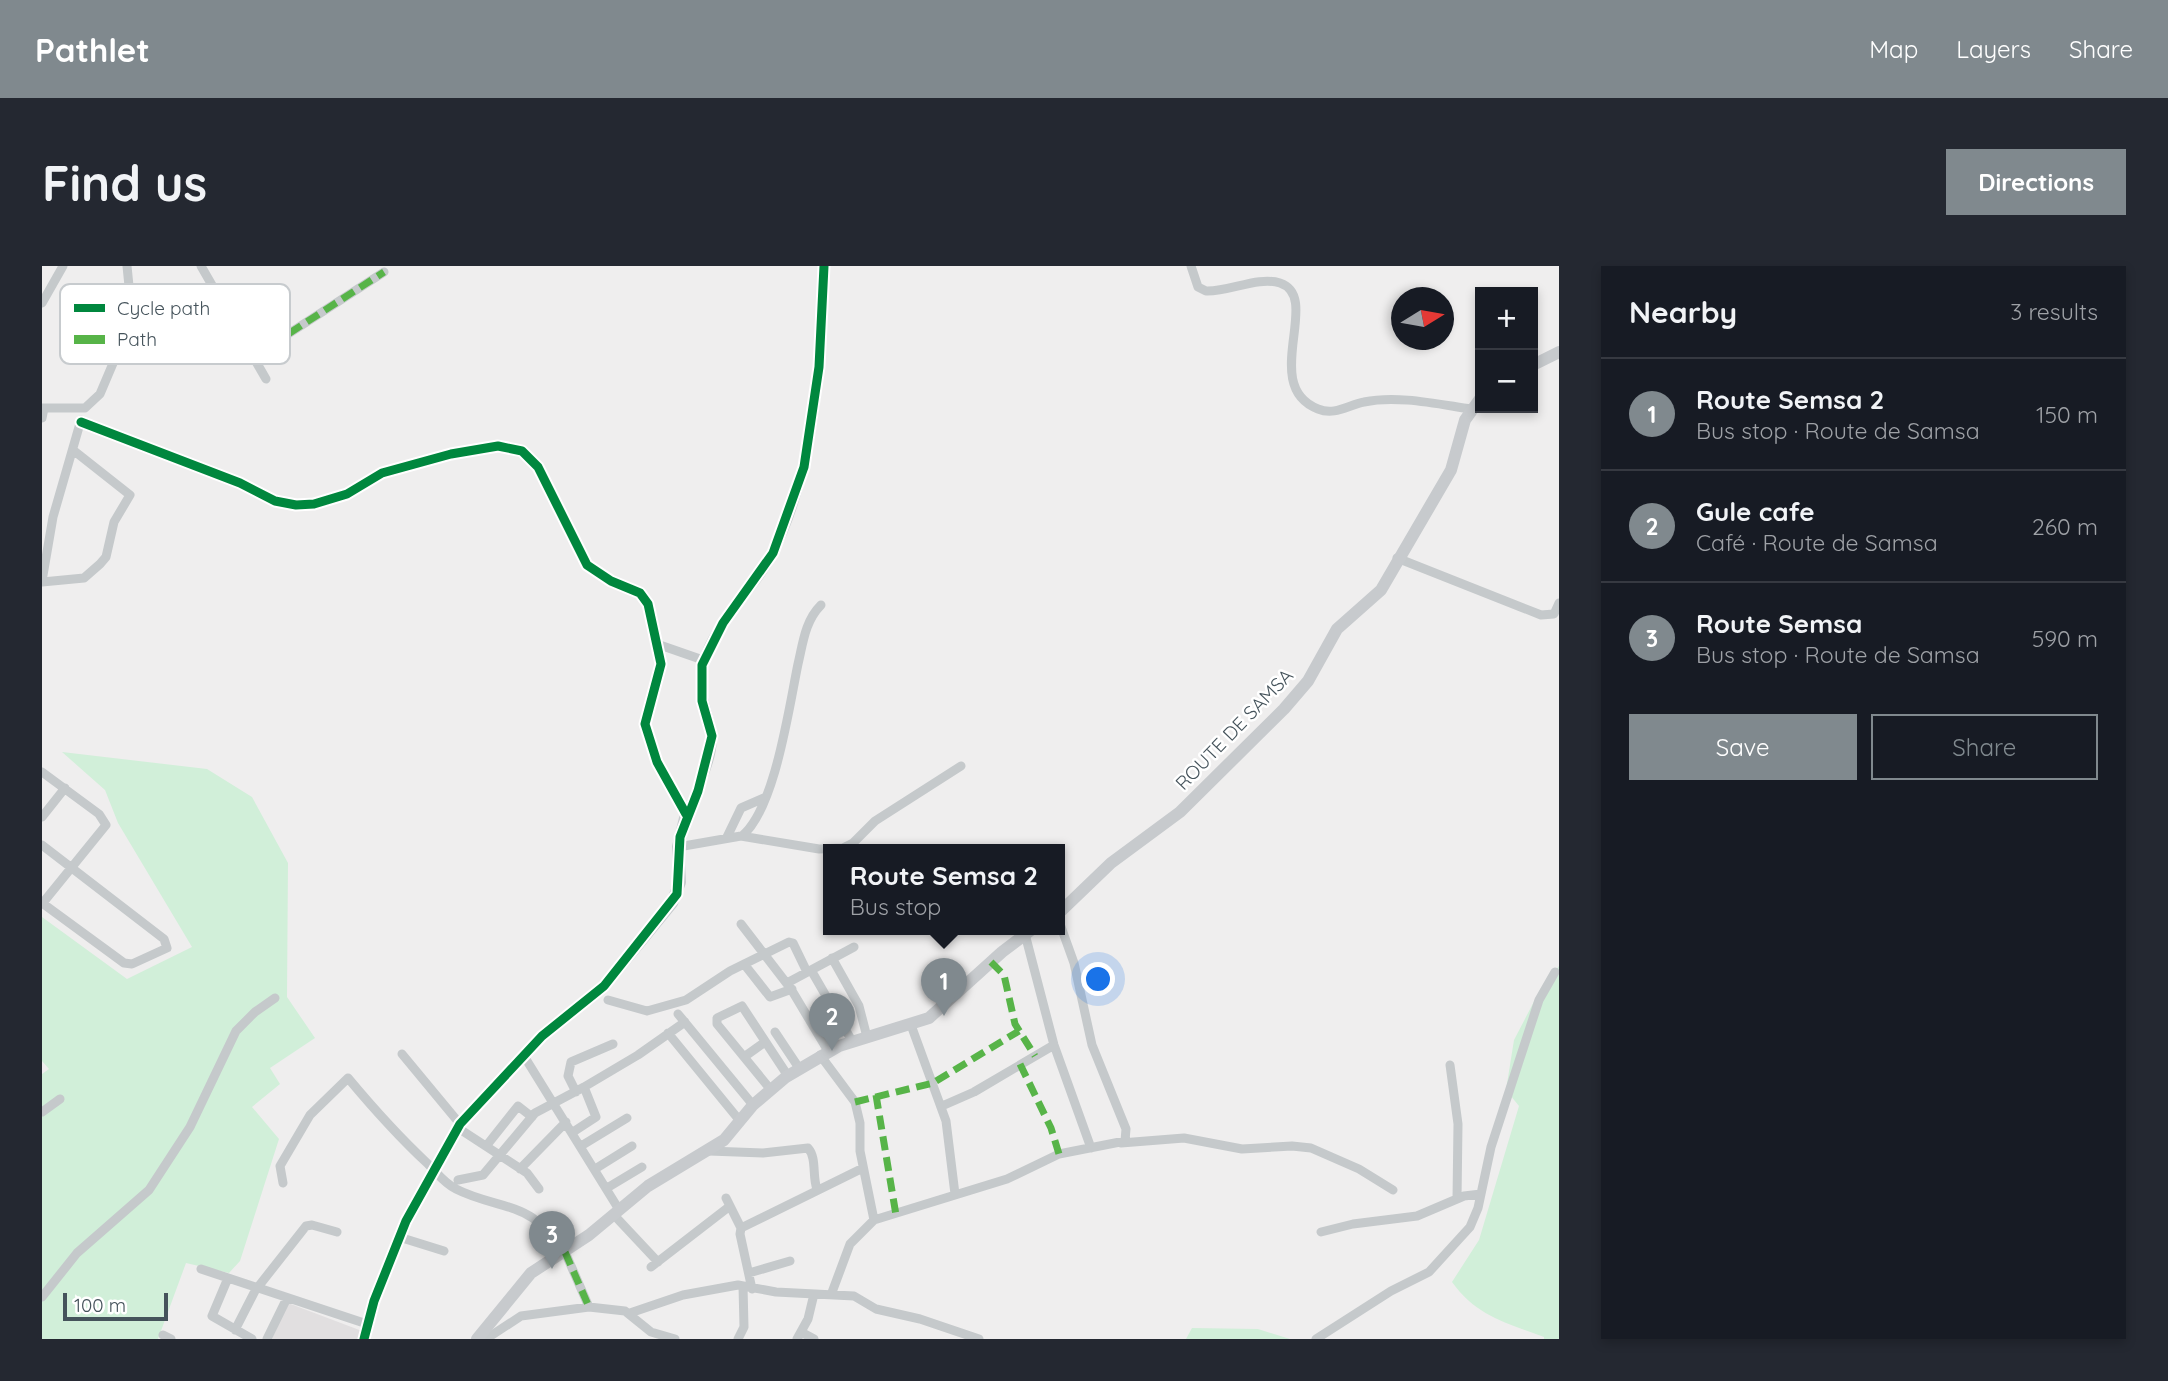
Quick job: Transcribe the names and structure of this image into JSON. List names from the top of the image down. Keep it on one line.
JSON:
{"streets":{"street":["ROUTE DE SAMSA"]},"legend":["Cycle path","Path"],"scale_bar":"100 m","north":"right","page":{"header":"Pathlet","nav":["Map","Layers","Share"],"buttons":["Directions",["Save","Share"]],"title":"Find us","heading":["Nearby","3 results"],"map_buttons":["+","−"],"list":[{"mark":"1","name":"Route Semsa 2","note":"Bus stop · Route de Samsa","value":"150 m"},{"mark":"2","name":"Gule cafe","note":"Café · Route de Samsa","value":"260 m"},{"mark":"3","name":"Route Semsa","note":"Bus stop · Route de Samsa","value":"590 m"}],"popup":["Route Semsa 2","Bus stop"],"pins":["1","2","3"],"scale":"100 m"}}
